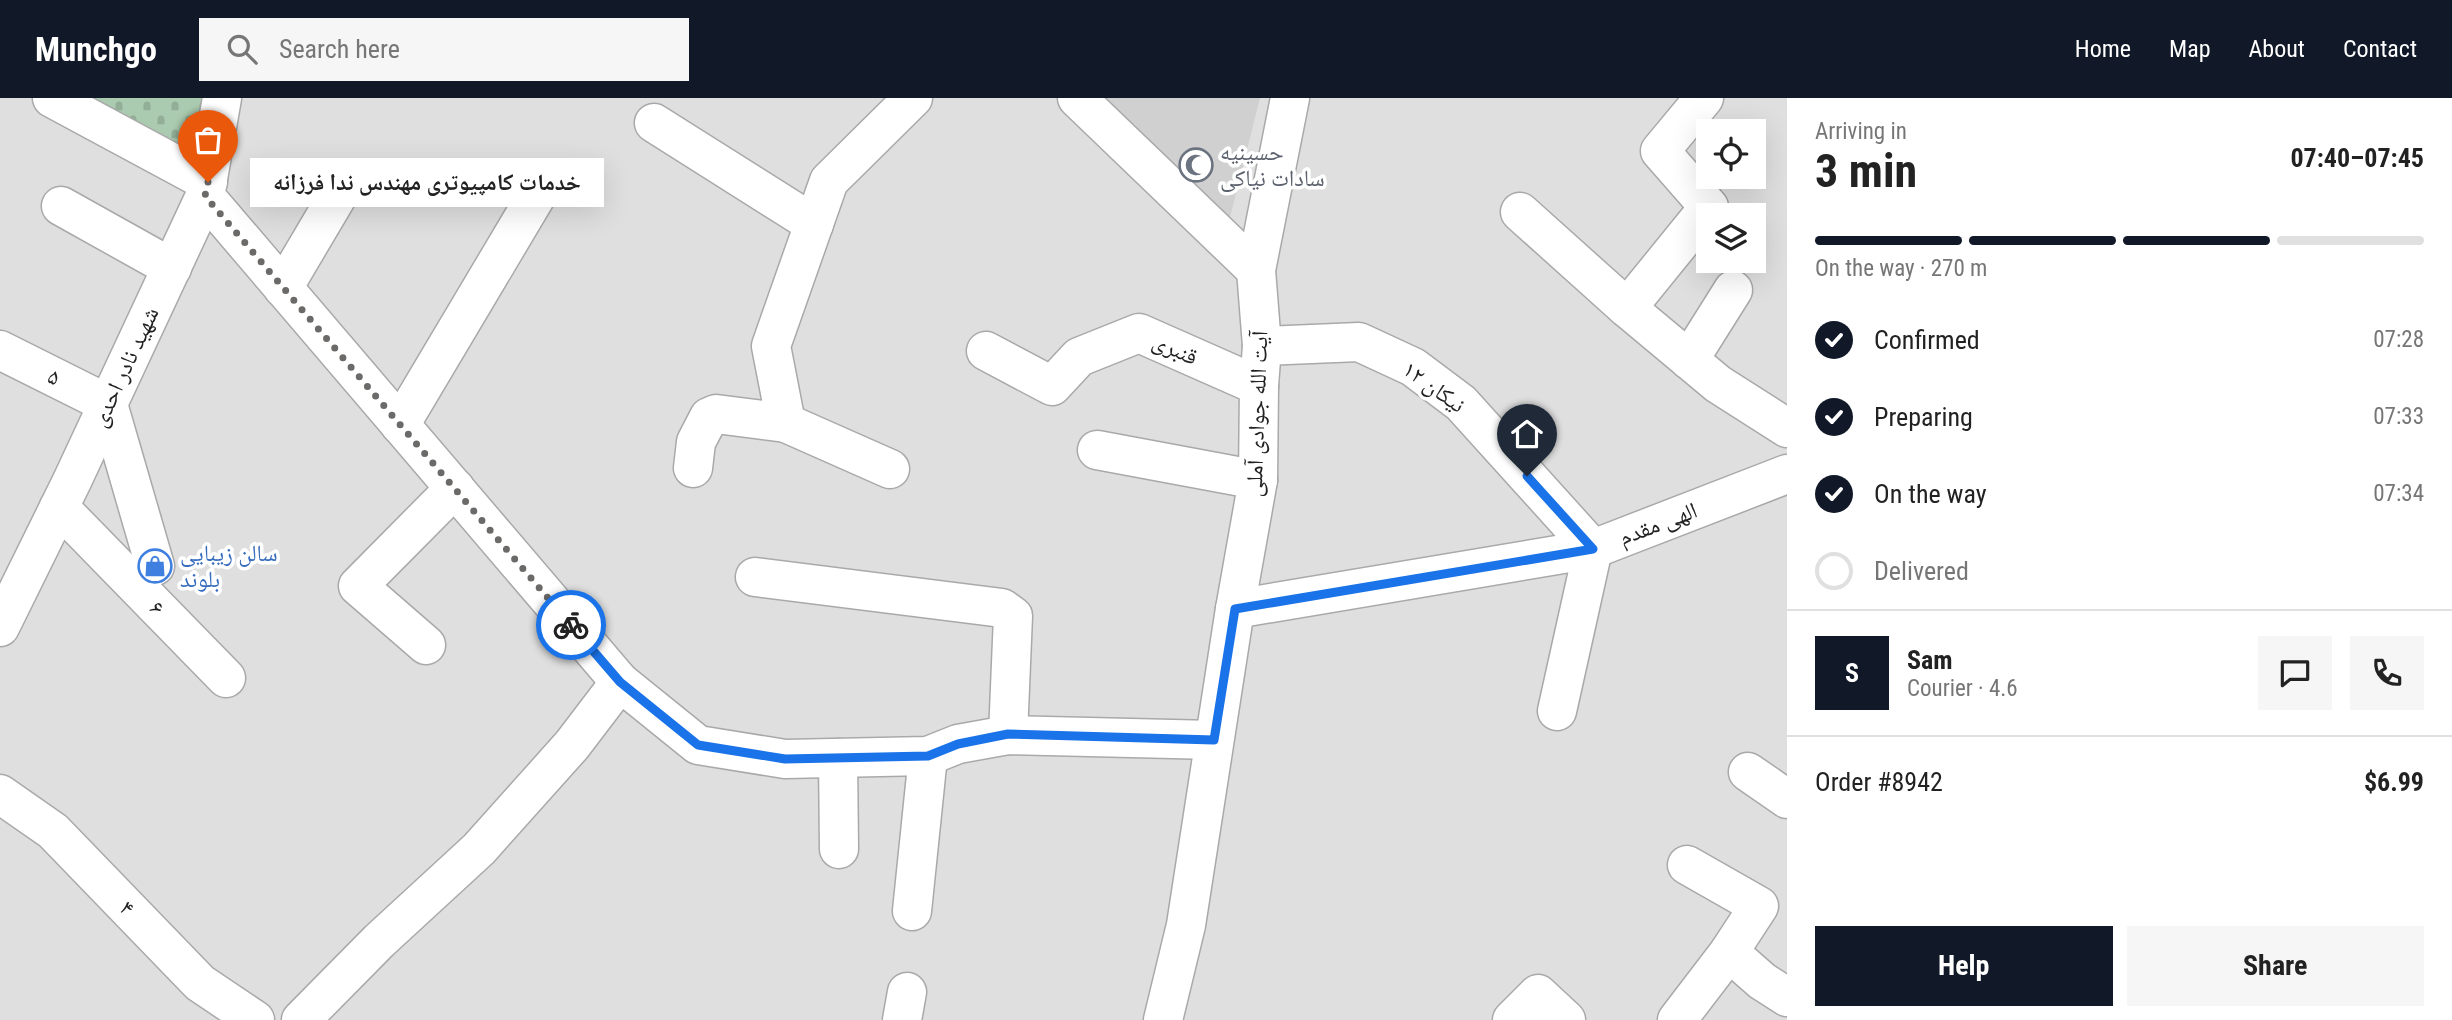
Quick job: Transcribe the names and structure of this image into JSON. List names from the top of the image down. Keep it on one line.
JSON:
{"streets":{"street":["قنبری","شهید نادر احدی","۵","نیکان ۱۲","آیت الله جوادی آملی","الهی مقدم","۶","۴"]},"crossings":[["قنبری","آیت الله جوادی آملی"],["شهید نادر احدی","۵"],["شهید نادر احدی","۶"],["نیکان ۱۲","آیت الله جوادی آملی"],["نیکان ۱۲","الهی مقدم"],["آیت الله جوادی آملی","الهی مقدم"]],"places":{"mosque":["حسینیه سادات نیاکی"],"other":["خدمات کامپیوتری مهندس ندا فرزانه"],"shop":["سالن زیبایی بلوند"]},"page":{"header":"Munchgo","search":"Search here","nav":["Home","Map","About","Contact"],"heading":["3 min","Arriving in","07:40–07:45"],"panel":["Sam","Courier · 4.6","Order #8942","$6.99"],"bubble":"خدمات کامپیوتری مهندس ندا فرزانه","bar":"On the way · 270 m","list":[["Confirmed","07:28"],["Preparing","07:33"],["On the way","07:34"],"Delivered"],"round":"S","buttons":["Help","Share"]}}
